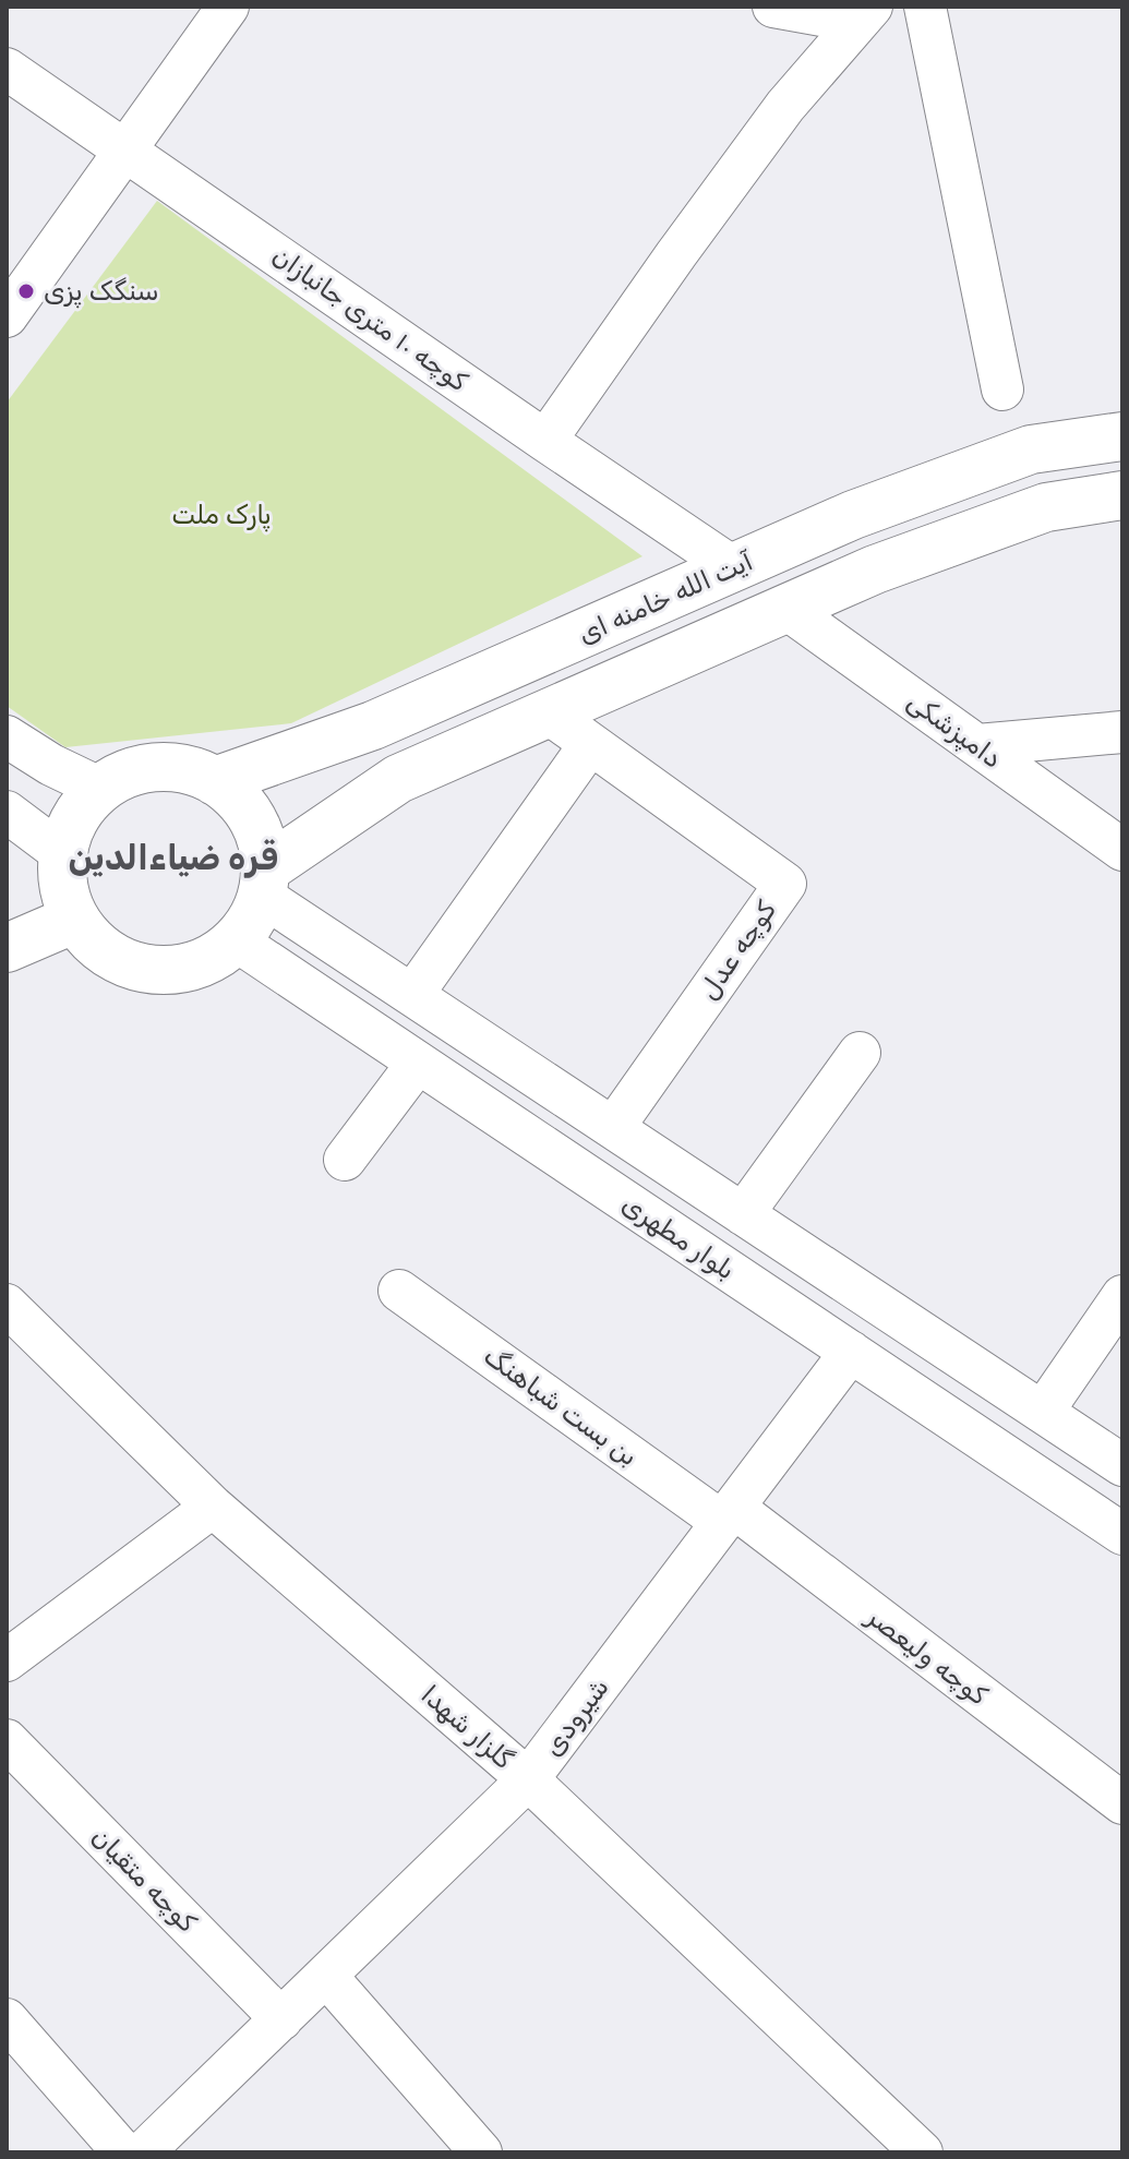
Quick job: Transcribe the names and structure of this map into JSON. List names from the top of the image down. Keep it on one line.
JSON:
{"streets":{"main road":["آیت الله خامنه ای"],"street":["کوچه ۱۰ متری جانبازان","دامپزشکی","کوچه عدل","بلوار مطهری","بن بست شباهنگ","کوچه ولیعصر","شیرودی","گلزار شهدا","کوچه متقیان"]},"crossings":[["کوچه ۱۰ متری جانبازان","آیت الله خامنه ای"],["آیت الله خامنه ای","بلوار مطهری"],["کوچه عدل","بلوار مطهری"],["بلوار مطهری","شیرودی"],["بن بست شباهنگ","کوچه ولیعصر"],["بن بست شباهنگ","شیرودی"],["کوچه ولیعصر","شیرودی"],["شیرودی","گلزار شهدا"],["شیرودی","کوچه متقیان"]],"districts":["قره ضیاءالدین"],"parks":["پارک ملت"],"places":["سنگک پزی"]}
